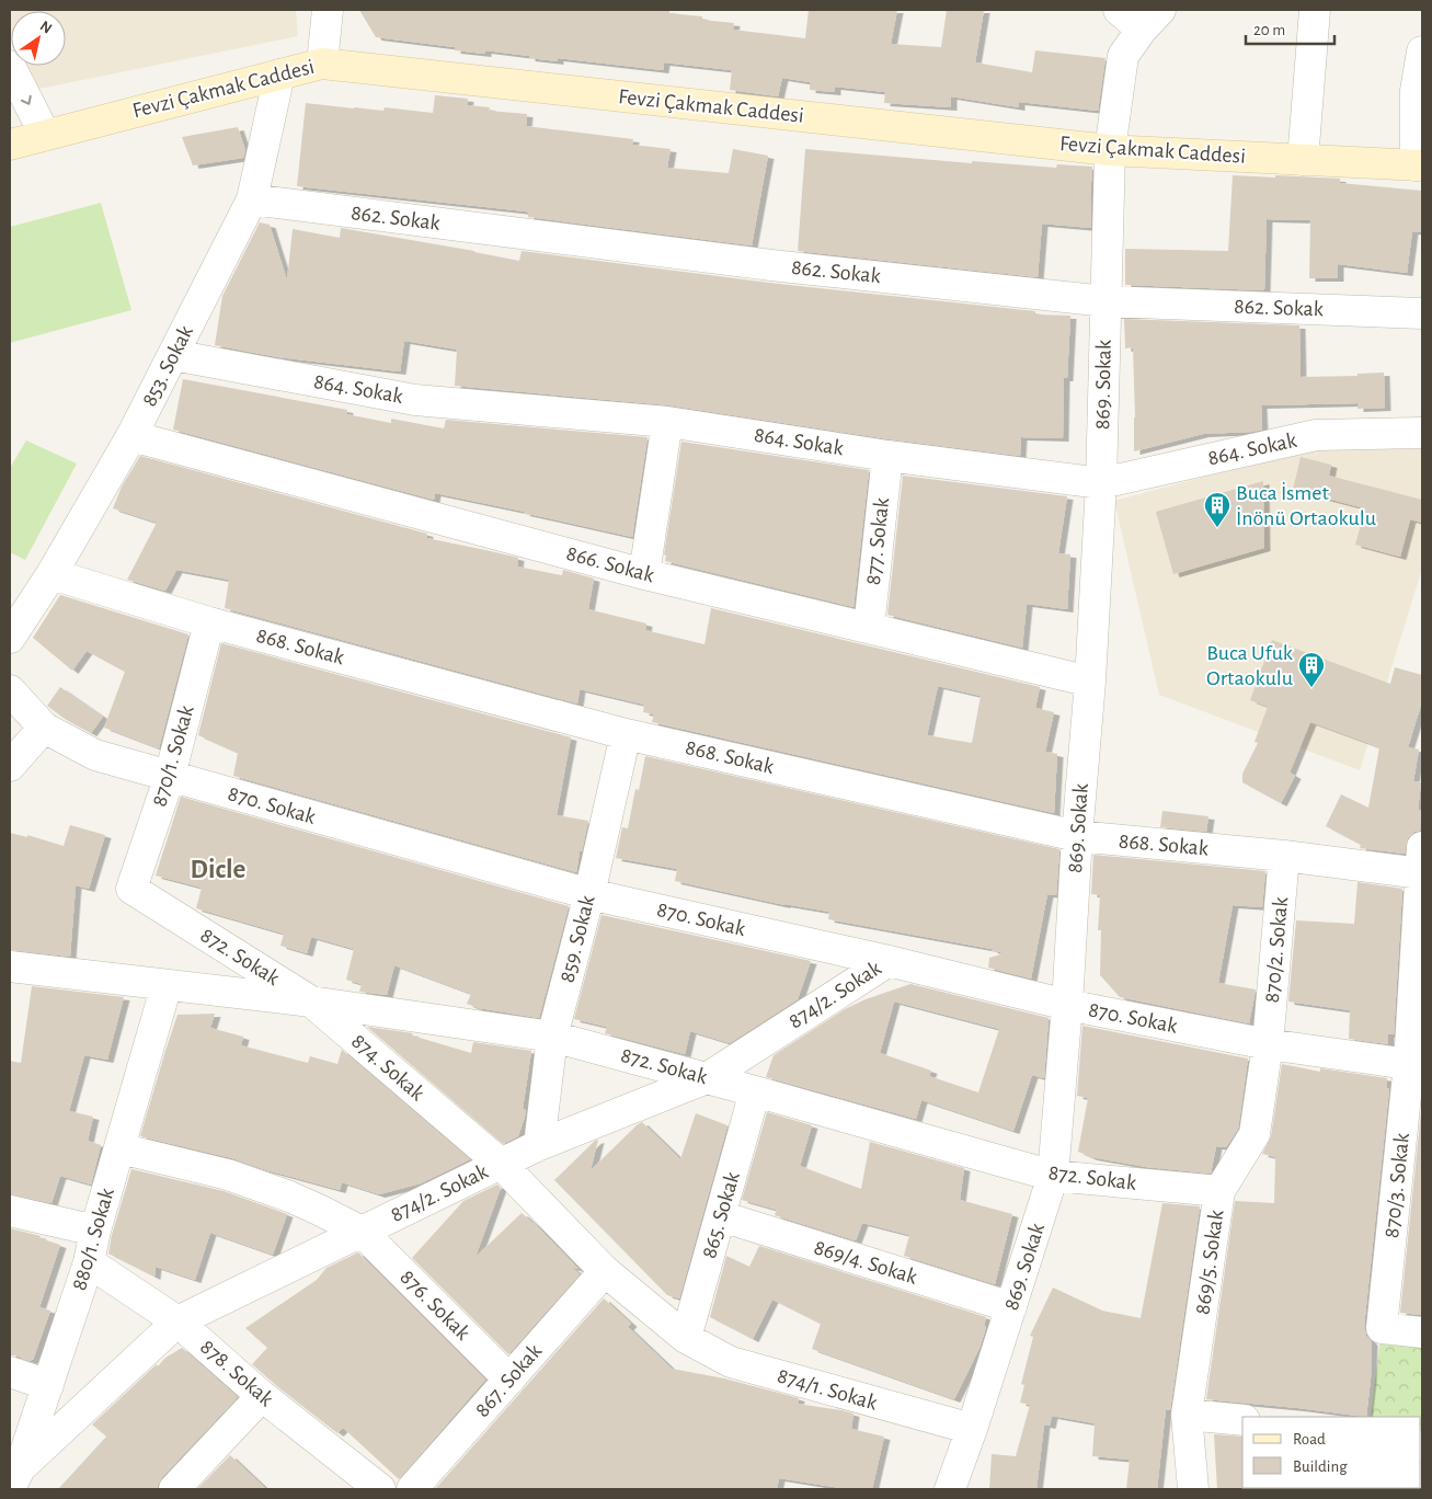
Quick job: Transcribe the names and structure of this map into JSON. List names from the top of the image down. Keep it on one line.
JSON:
{"streets":{"main road":["Fevzi Çakmak Caddesi"],"street":["862. Sokak","853. Sokak","869. Sokak","864. Sokak","877. Sokak","866. Sokak","868. Sokak","870/1. Sokak","870. Sokak","859. Sokak","870/2. Sokak","872. Sokak","874/2. Sokak","874. Sokak","870/3. Sokak","865. Sokak","880/1. Sokak","869/4. Sokak","869/5. Sokak","876. Sokak","878. Sokak","867. Sokak","874/1. Sokak"]},"crossings":[["Fevzi Çakmak Caddesi","853. Sokak"],["Fevzi Çakmak Caddesi","869. Sokak"],["862. Sokak","853. Sokak"],["862. Sokak","869. Sokak"],["853. Sokak","864. Sokak"],["853. Sokak","866. Sokak"],["853. Sokak","868. Sokak"],["869. Sokak","864. Sokak"],["869. Sokak","866. Sokak"],["869. Sokak","868. Sokak"],["869. Sokak","870. Sokak"],["869. Sokak","872. Sokak"],["869. Sokak","869/4. Sokak"],["869. Sokak","874/1. Sokak"],["864. Sokak","877. Sokak"],["877. Sokak","866. Sokak"],["868. Sokak","870/1. Sokak"],["868. Sokak","859. Sokak"],["868. Sokak","870/2. Sokak"],["868. Sokak","870/3. Sokak"],["870/1. Sokak","870. Sokak"],["870/1. Sokak","872. Sokak"],["870. Sokak","859. Sokak"],["870. Sokak","870/2. Sokak"],["870. Sokak","874/2. Sokak"],["870. Sokak","870/3. Sokak"],["870. Sokak","869/5. Sokak"],["859. Sokak","872. Sokak"],["859. Sokak","874/2. Sokak"],["870/2. Sokak","869/5. Sokak"],["872. Sokak","874/2. Sokak"],["872. Sokak","874. Sokak"],["872. Sokak","865. Sokak"],["872. Sokak","869/5. Sokak"],["874/2. Sokak","874. Sokak"],["874/2. Sokak","880/1. Sokak"],["874/2. Sokak","876. Sokak"],["874/2. Sokak","878. Sokak"],["874. Sokak","865. Sokak"],["874. Sokak","867. Sokak"],["874. Sokak","874/1. Sokak"],["865. Sokak","869/4. Sokak"],["865. Sokak","874/1. Sokak"],["880/1. Sokak","876. Sokak"],["880/1. Sokak","878. Sokak"],["876. Sokak","867. Sokak"]],"districts":["Dicle"],"places":{"building":["Buca İsmet İnönü Ortaokulu","Buca Ufuk Ortaokulu"]},"legend":["Road","Building"],"scale_bar":"20 m","north":"top right"}
